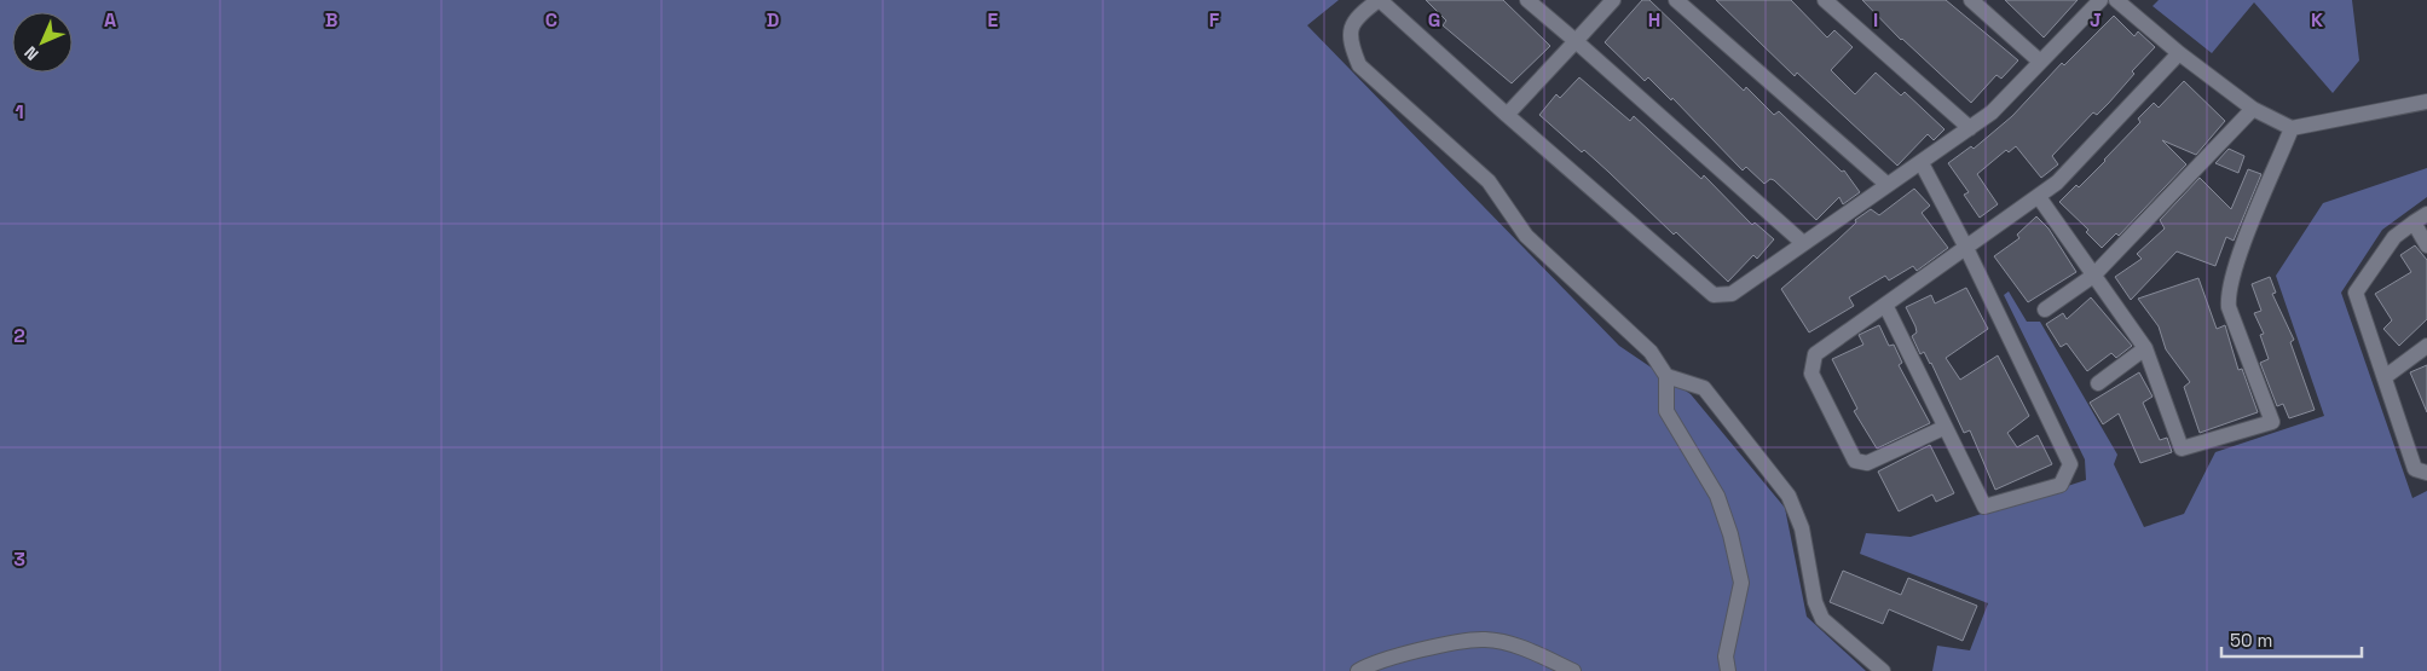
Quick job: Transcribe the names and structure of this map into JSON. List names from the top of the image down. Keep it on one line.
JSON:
{"scale_bar":"50 m","north":"bottom left","grid":{"columns":["A","B","C","D","E","F","G","H","I","J","K"],"rows":["1","2","3"]}}
